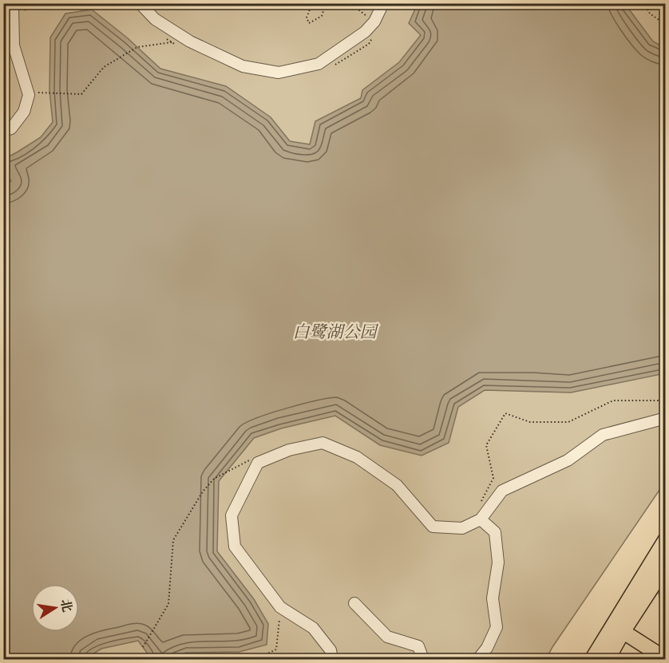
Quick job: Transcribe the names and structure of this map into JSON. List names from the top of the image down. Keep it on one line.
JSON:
{"parks":["白鹭湖公园"],"north":"right"}
